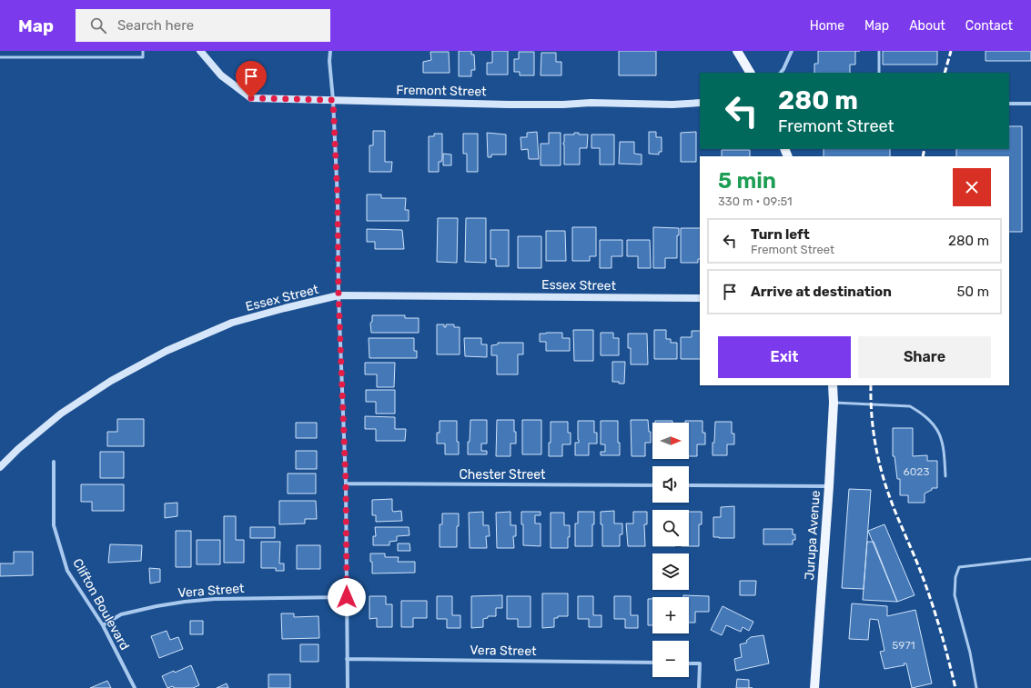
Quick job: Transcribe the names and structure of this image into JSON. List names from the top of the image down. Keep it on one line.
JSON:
{"streets":{"main road":["Jurupa Avenue"],"street":["Fremont Street","Essex Street","Chester Street","Vera Street","Clifton Boulevard"]},"crossings":[["Vera Street","Clifton Boulevard"]],"house_numbers":["6023","5971"],"north":"right","page":{"header":"Map","search":"Search here","nav":["Home","Map","About","Contact"],"turn":["280 m","Fremont Street"],"heading":["5 min","330 m · 09:51"],"list":[{"name":"Turn left","note":"Fremont Street","value":"280 m"},{"name":"Arrive at destination","value":"50 m"}],"buttons":["Exit","Share"],"map_buttons":["+","−"]}}
